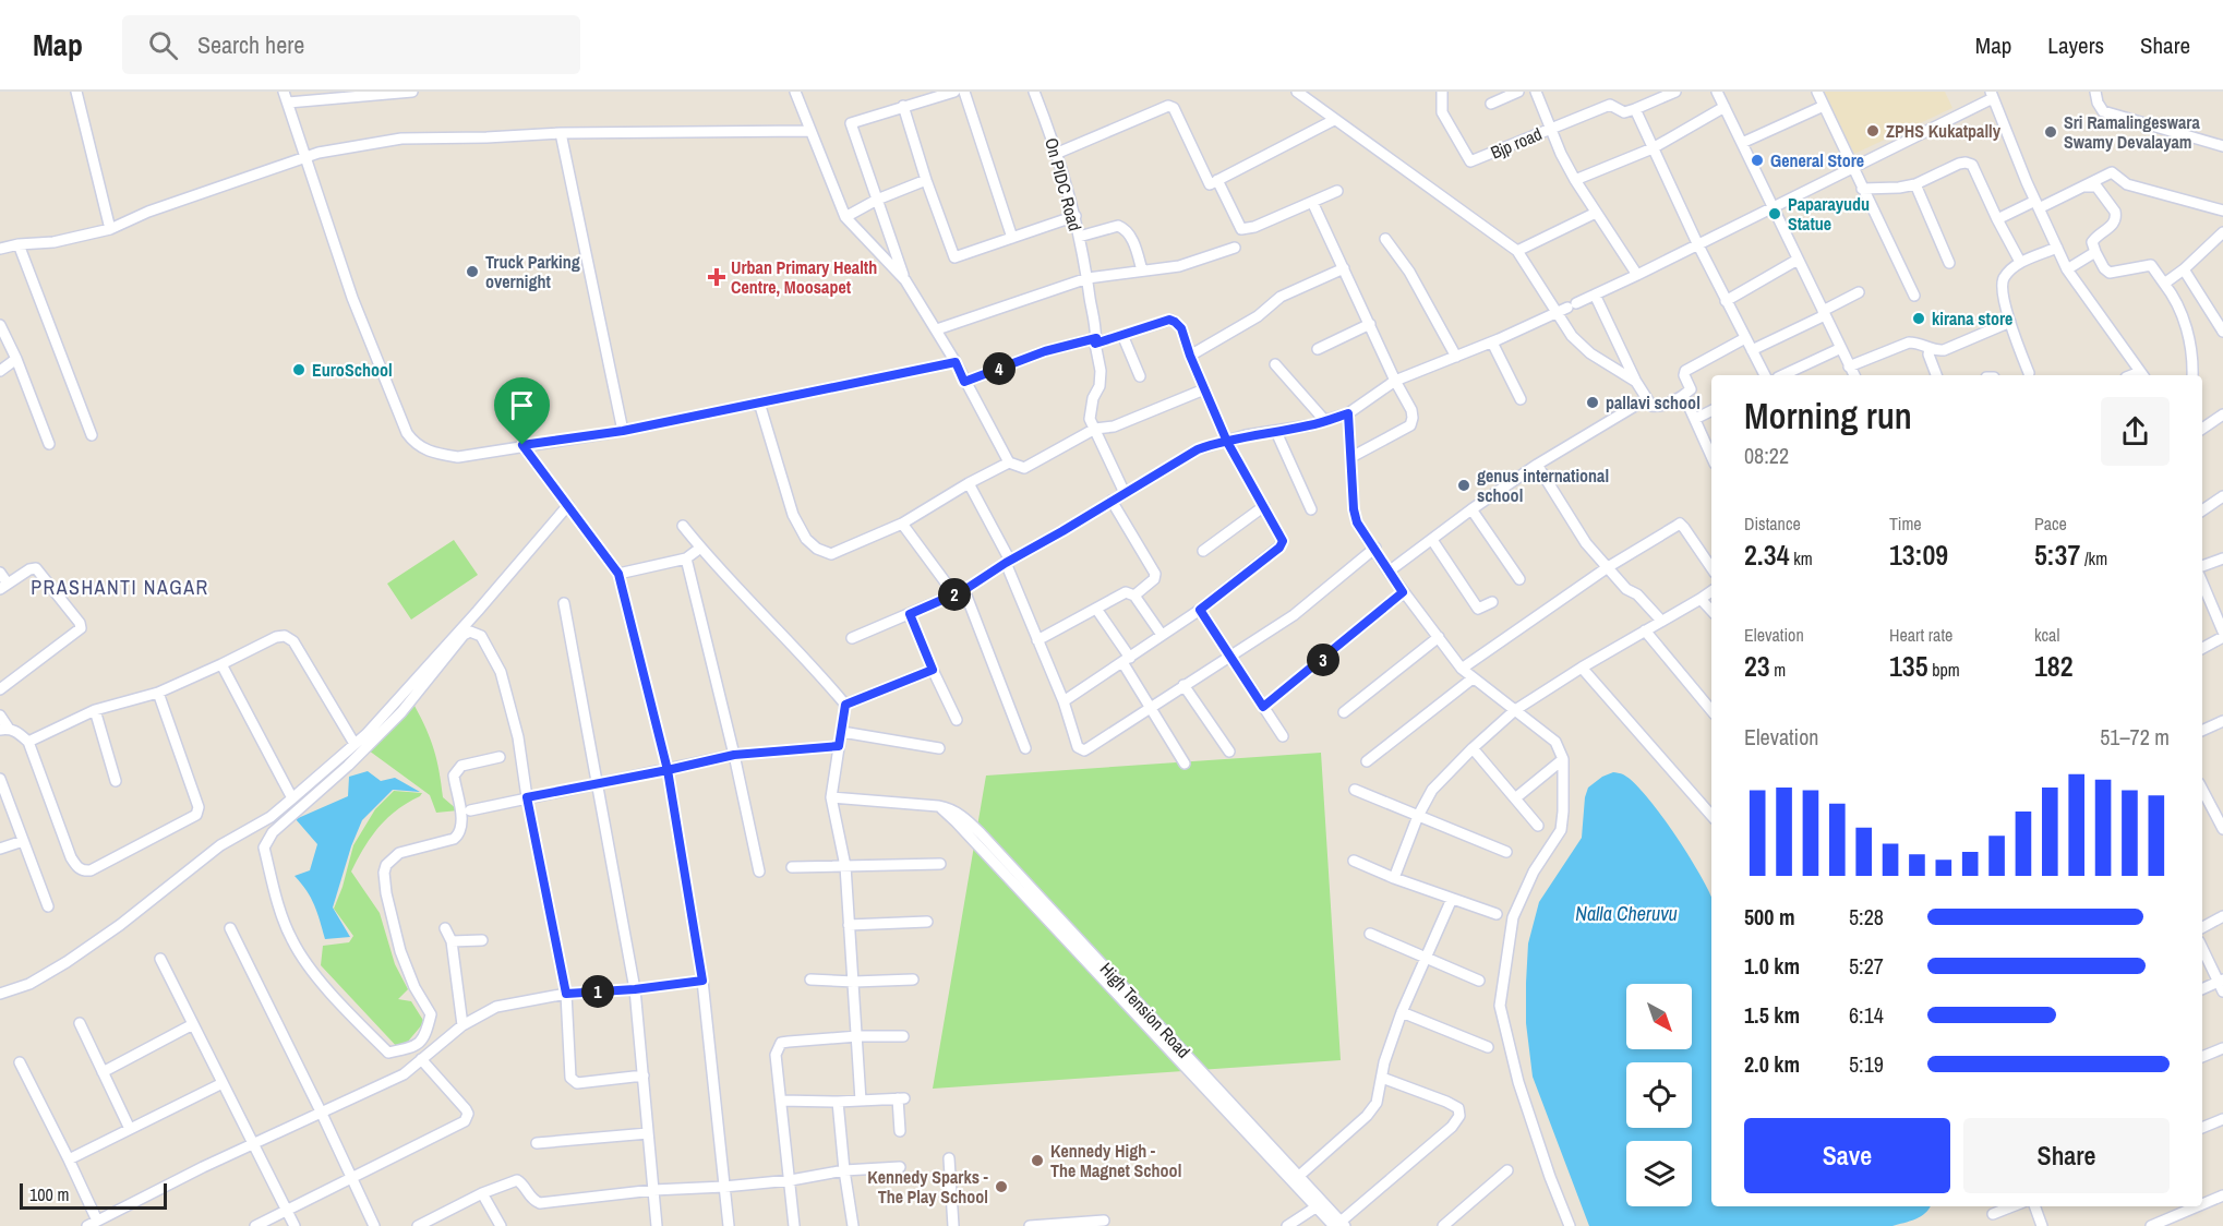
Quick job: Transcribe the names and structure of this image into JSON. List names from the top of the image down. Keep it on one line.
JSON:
{"streets":{"street":["Bjp road","On PIDC Road","High Tension Road"]},"districts":["PRASHANTI NAGAR"],"water":["Nalla Cheruvu"],"places":{"other":["ZPHS Kukatpally","Sri Ramalingeswara Swamy Devalayam","General Store","Paparayudu Statue","Truck Parking overnight","kirana store","EuroSchool","pallavi school","genus international school","Kennedy High - The Magnet School","Kennedy Sparks - The Play School"],"health":["Urban Primary Health Centre, Moosapet"]},"scale_bar":"100 m","north":"bottom right","page":{"header":"Map","search":"Search here","nav":["Map","Layers","Share"],"pins":["4","2","3","1"],"heading":["Morning run","08:22"],"stats":[["Distance","2.34 km"],["Time","13:09"],["Pace","5:37 /km"],["Elevation","23 m"],["Heart rate","135 bpm"],["kcal","182"]],"chart":["Elevation","51–72 m"],"list":[{"name":"500 m","note":"5:28"},{"name":"1.0 km","note":"5:27"},{"name":"1.5 km","note":"6:14"},{"name":"2.0 km","note":"5:19"}],"buttons":["Save","Share"],"scale":"100 m"}}
